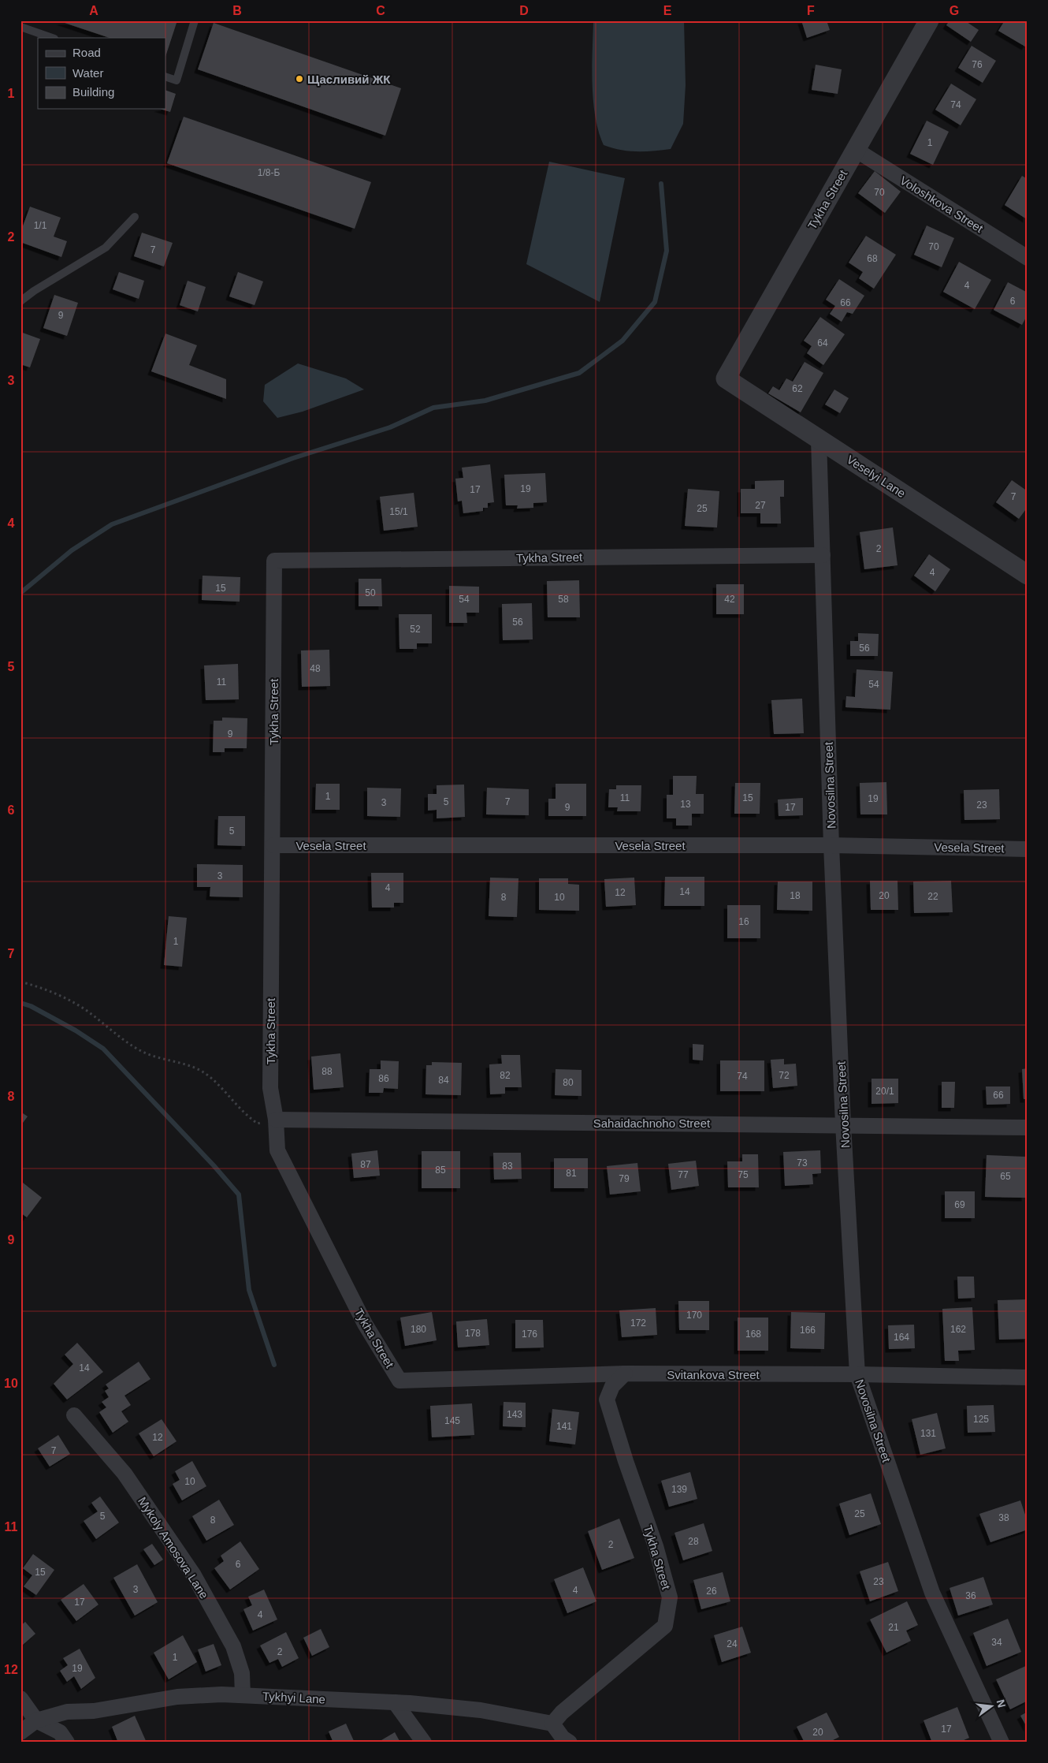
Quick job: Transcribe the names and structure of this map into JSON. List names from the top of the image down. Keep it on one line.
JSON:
{"streets":{"street":["Tykha Street","Voloshkova Street","Veselyi Lane","Novosilna Street","Vesela Street","Sahaidachnoho Street","Svitankova Street","Mykoly Amosova Lane","Tykhyi Lane"]},"crossings":[["Tykha Street","Voloshkova Street"],["Tykha Street","Veselyi Lane"],["Tykha Street","Novosilna Street"],["Tykha Street","Vesela Street"],["Tykha Street","Sahaidachnoho Street"],["Tykha Street","Svitankova Street"],["Tykha Street","Tykhyi Lane"],["Veselyi Lane","Novosilna Street"],["Novosilna Street","Vesela Street"],["Novosilna Street","Sahaidachnoho Street"],["Novosilna Street","Svitankova Street"],["Mykoly Amosova Lane","Tykhyi Lane"]],"places":["Щасливий ЖК"],"house_numbers":["76","74","1","1/8-Б","70","1/1","70","7","68","4","6","66","9","64","62","19","17","7","27","25","15/1","2","4","15","50","54","58","42","56","52","56","48","11","54","9","1","11","15","19","5","7","3","13","23","9","17","5","3","4","14","12","18","20","22","8","10","16","1","88","82","72","74","86","84","80","20/1","66","73","87","83","85","81","77","75","65","79","69","170","172","180","162","166","178","176","168","164","14","143","125","145","141","131","12","7","10","139","25","5","38","8","28","2","6","15","23","3","4","26","36","17","4","21","34","24","2","1","19","17","20"],"legend":["Road","Water","Building"],"north":"right","grid":{"columns":["A","B","C","D","E","F","G"],"rows":["1","2","3","4","5","6","7","8","9","10","11","12"]}}
